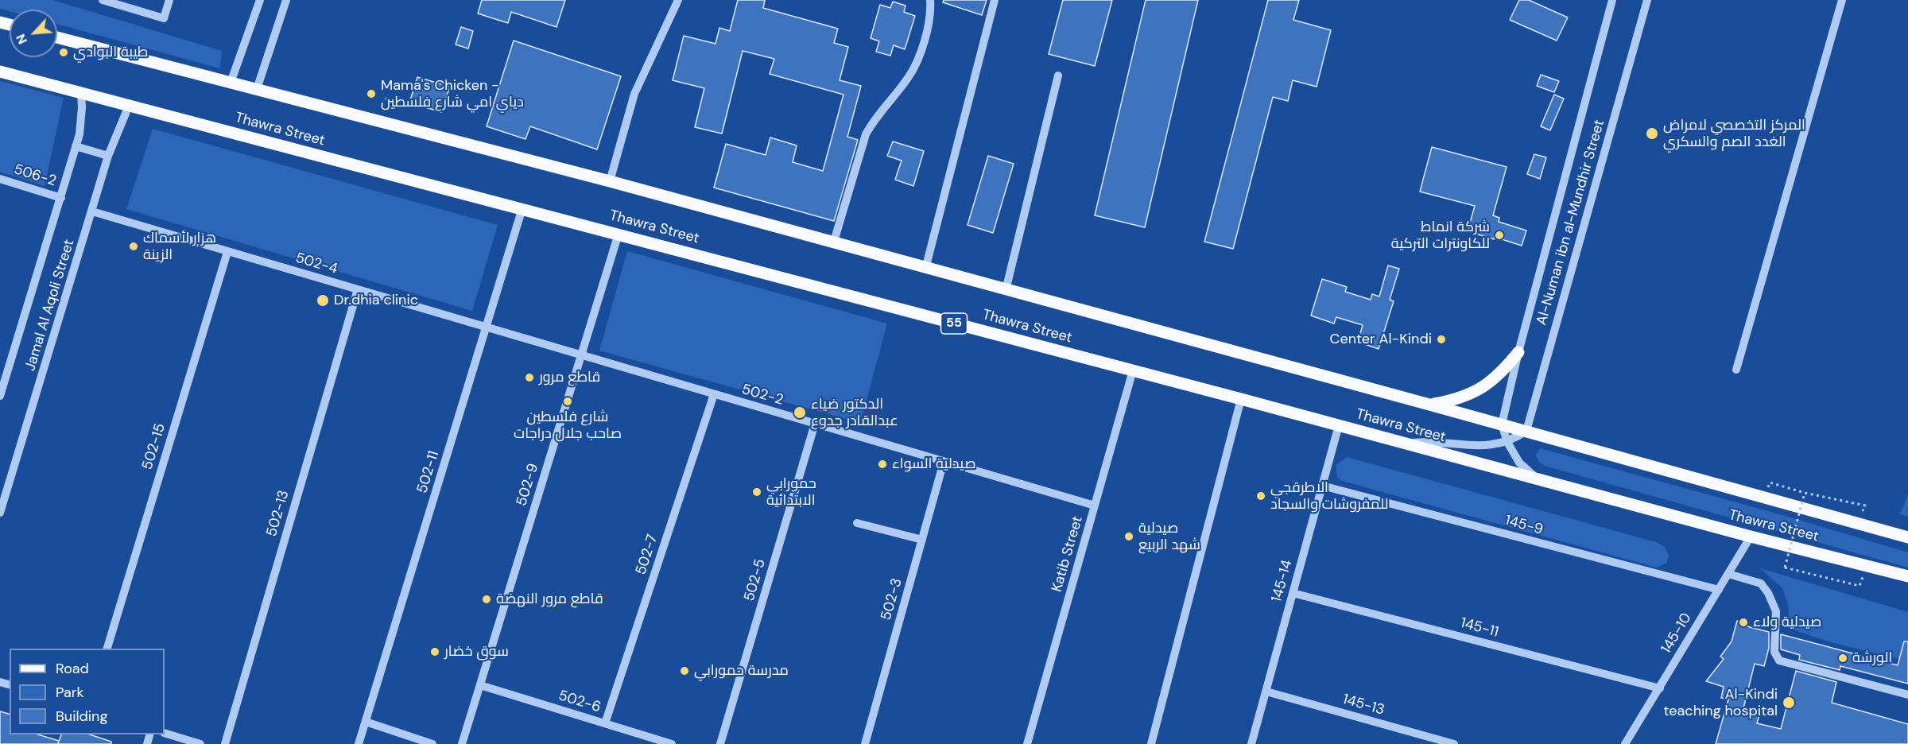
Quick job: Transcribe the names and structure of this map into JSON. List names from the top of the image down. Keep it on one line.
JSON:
{"streets":{"main road":["Thawra Street","55"],"street":["506-2","Al-Numan ibn al-Mundhir Street","502-4","Jamal Al Aqoli Street","502-2","502-15","502-11","502-9","502-13","145-9","Katib Street","502-7","502-5","145-14","502-3","145-11","145-10","502-6","145-13"]},"crossings":[["Thawra Street","Al-Numan ibn al-Mundhir Street"],["Thawra Street","Jamal Al Aqoli Street"],["Thawra Street","502-11"],["Thawra Street","502-9"],["Thawra Street","Katib Street"],["Thawra Street","145-14"],["Thawra Street","145-10"],["506-2","Jamal Al Aqoli Street"],["502-4","Jamal Al Aqoli Street"],["502-4","502-2"],["502-4","502-15"],["502-4","502-11"],["502-4","502-13"],["502-2","502-9"],["502-2","Katib Street"],["502-2","502-7"],["502-2","502-5"],["502-2","502-3"],["502-9","502-6"],["145-9","145-14"],["145-9","145-10"],["502-7","502-6"],["145-14","145-11"],["145-14","145-13"],["145-11","145-10"]],"places":["طيبة البوادي","Mama's Chicken - دياي امي شارع فلسطين","المركز التخصصي لامراض الغدد الصم والسكري","شركة انماط للكاونترات التركية","هزار لأسماك الزينة","Dr.dhia clinic","Center Al-Kindi","قاطع مرور","شارع فلسطين صاحب جلال دراجات","الدكتور ضياء عبدالقادر جدوع","صيدلية السواء","حمورابي الابتدائية","الاطرقجي للمفروشات والسجاد","صيدلية شهد الربيع","قاطع مرور النهضة","صيدلية ولاء","سوق خضار","الورشة","مدرسة حمورابي","Al-Kindi teaching hospital"],"legend":["Road","Park","Building"],"north":"bottom left"}
